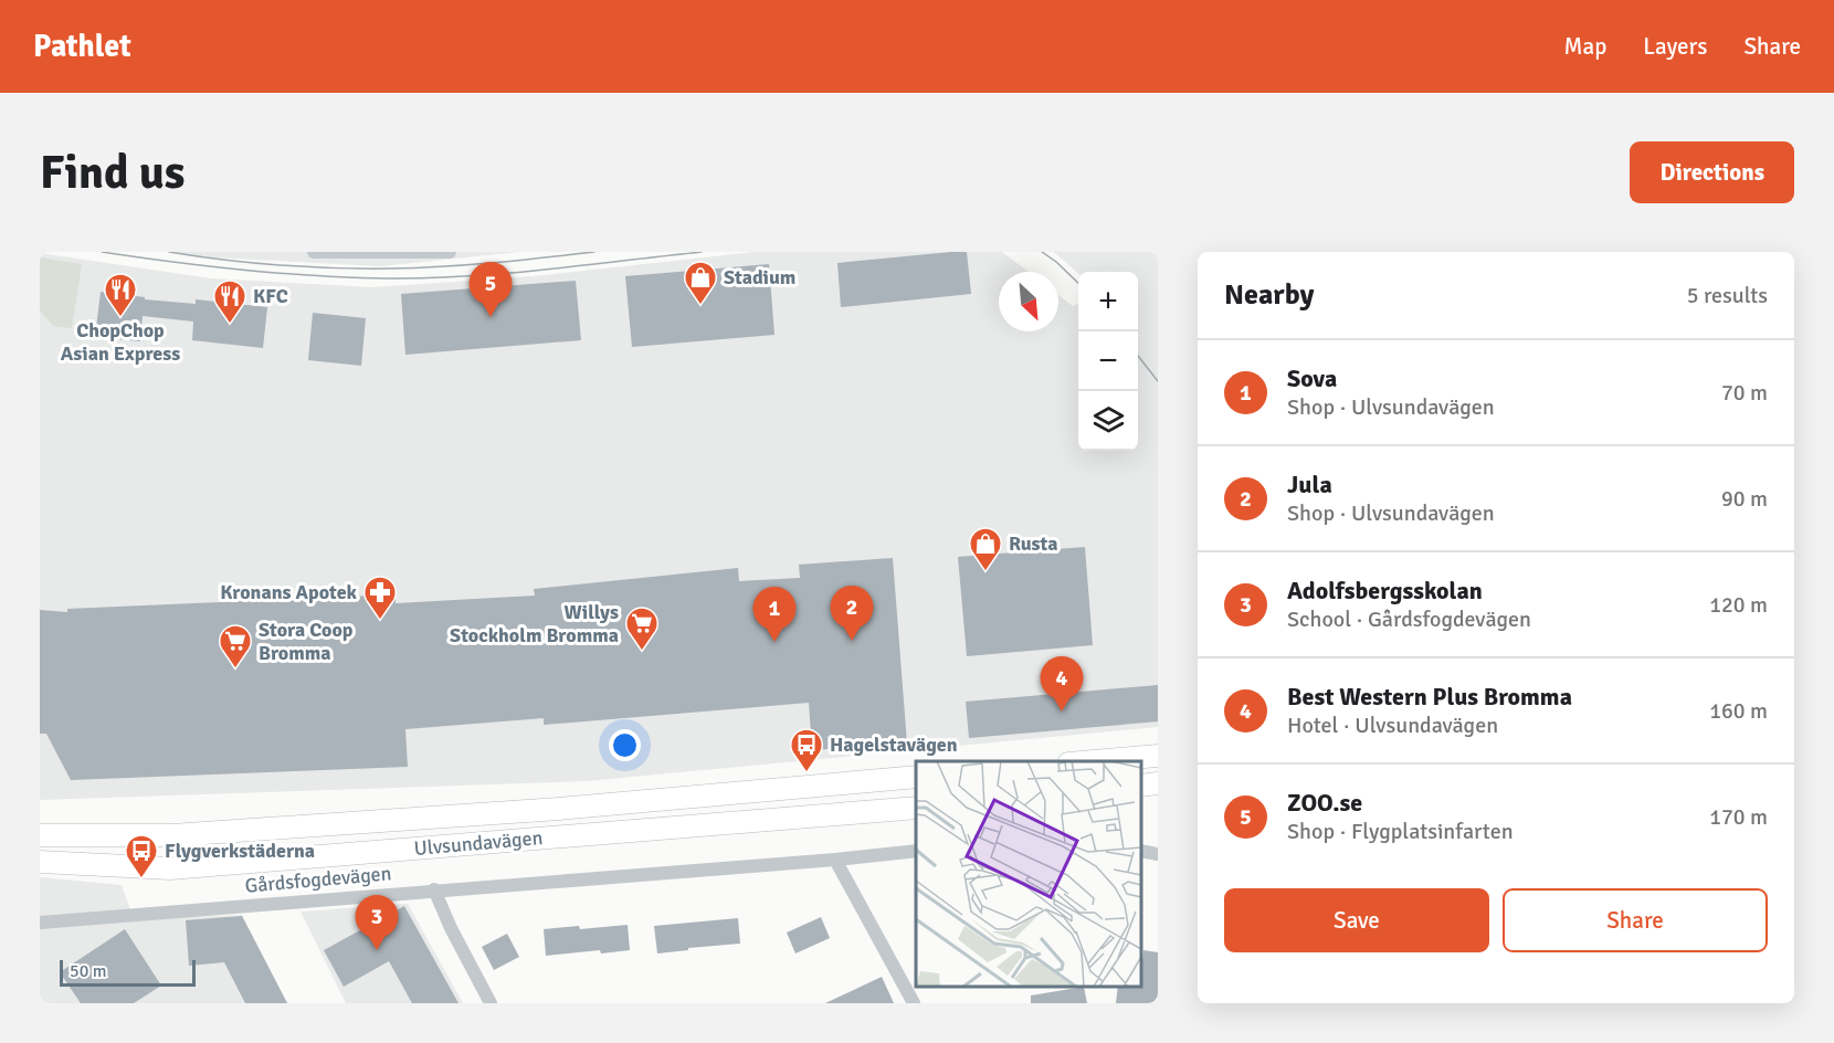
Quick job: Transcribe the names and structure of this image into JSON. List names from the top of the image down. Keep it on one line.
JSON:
{"streets":{"main road":["Ulvsundavägen"],"street":["Gårdsfogdevägen"]},"places":{"shop":["Stadium","Rusta"],"restaurant":["ChopChop Asian Express","KFC"],"pharmacy":["Kronans Apotek"],"supermarket":["Willys Stockholm Bromma","Stora Coop Bromma"],"bus stop":["Hagelstavägen","Flygverkstäderna"]},"scale_bar":"50 m","north":"bottom right","page":{"header":"Pathlet","nav":["Map","Layers","Share"],"buttons":["Directions",["Save","Share"]],"title":"Find us","heading":["Nearby","5 results"],"pins":["5","2","1","4","3"],"map_buttons":["+","−"],"list":[{"mark":"1","name":"Sova","note":"Shop · Ulvsundavägen","value":"70 m"},{"mark":"2","name":"Jula","note":"Shop · Ulvsundavägen","value":"90 m"},{"mark":"3","name":"Adolfsbergsskolan","note":"School · Gårdsfogdevägen","value":"120 m"},{"mark":"4","name":"Best Western Plus Bromma","note":"Hotel · Ulvsundavägen","value":"160 m"},{"mark":"5","name":"ZOO.se","note":"Shop · Flygplatsinfarten","value":"170 m"}],"scale":"50 m"}}
